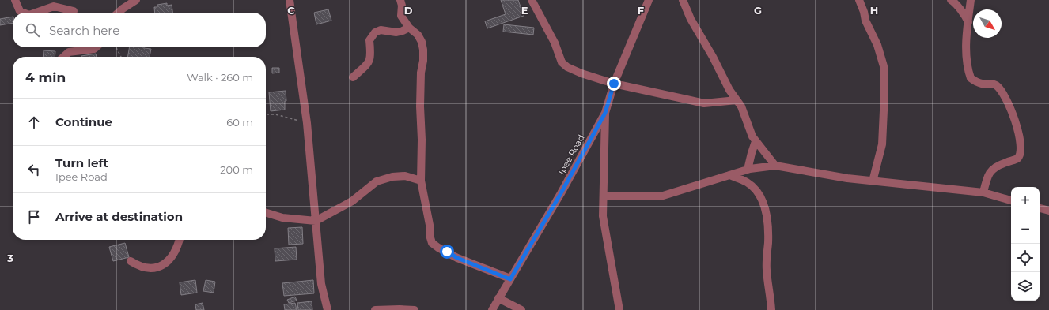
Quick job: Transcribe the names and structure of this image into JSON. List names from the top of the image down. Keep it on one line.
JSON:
{"streets":{"street":["Ipee Road"]},"north":"bottom right","page":{"search":"Search here","heading":["4 min","Walk · 260 m"],"list":[["Continue","60 m"],["Turn left","Ipee Road","200 m"],"Arrive at destination"],"map_buttons":["+","−"]},"grid":{"columns":["C","D","E","F","G","H"],"rows":["3"]}}
